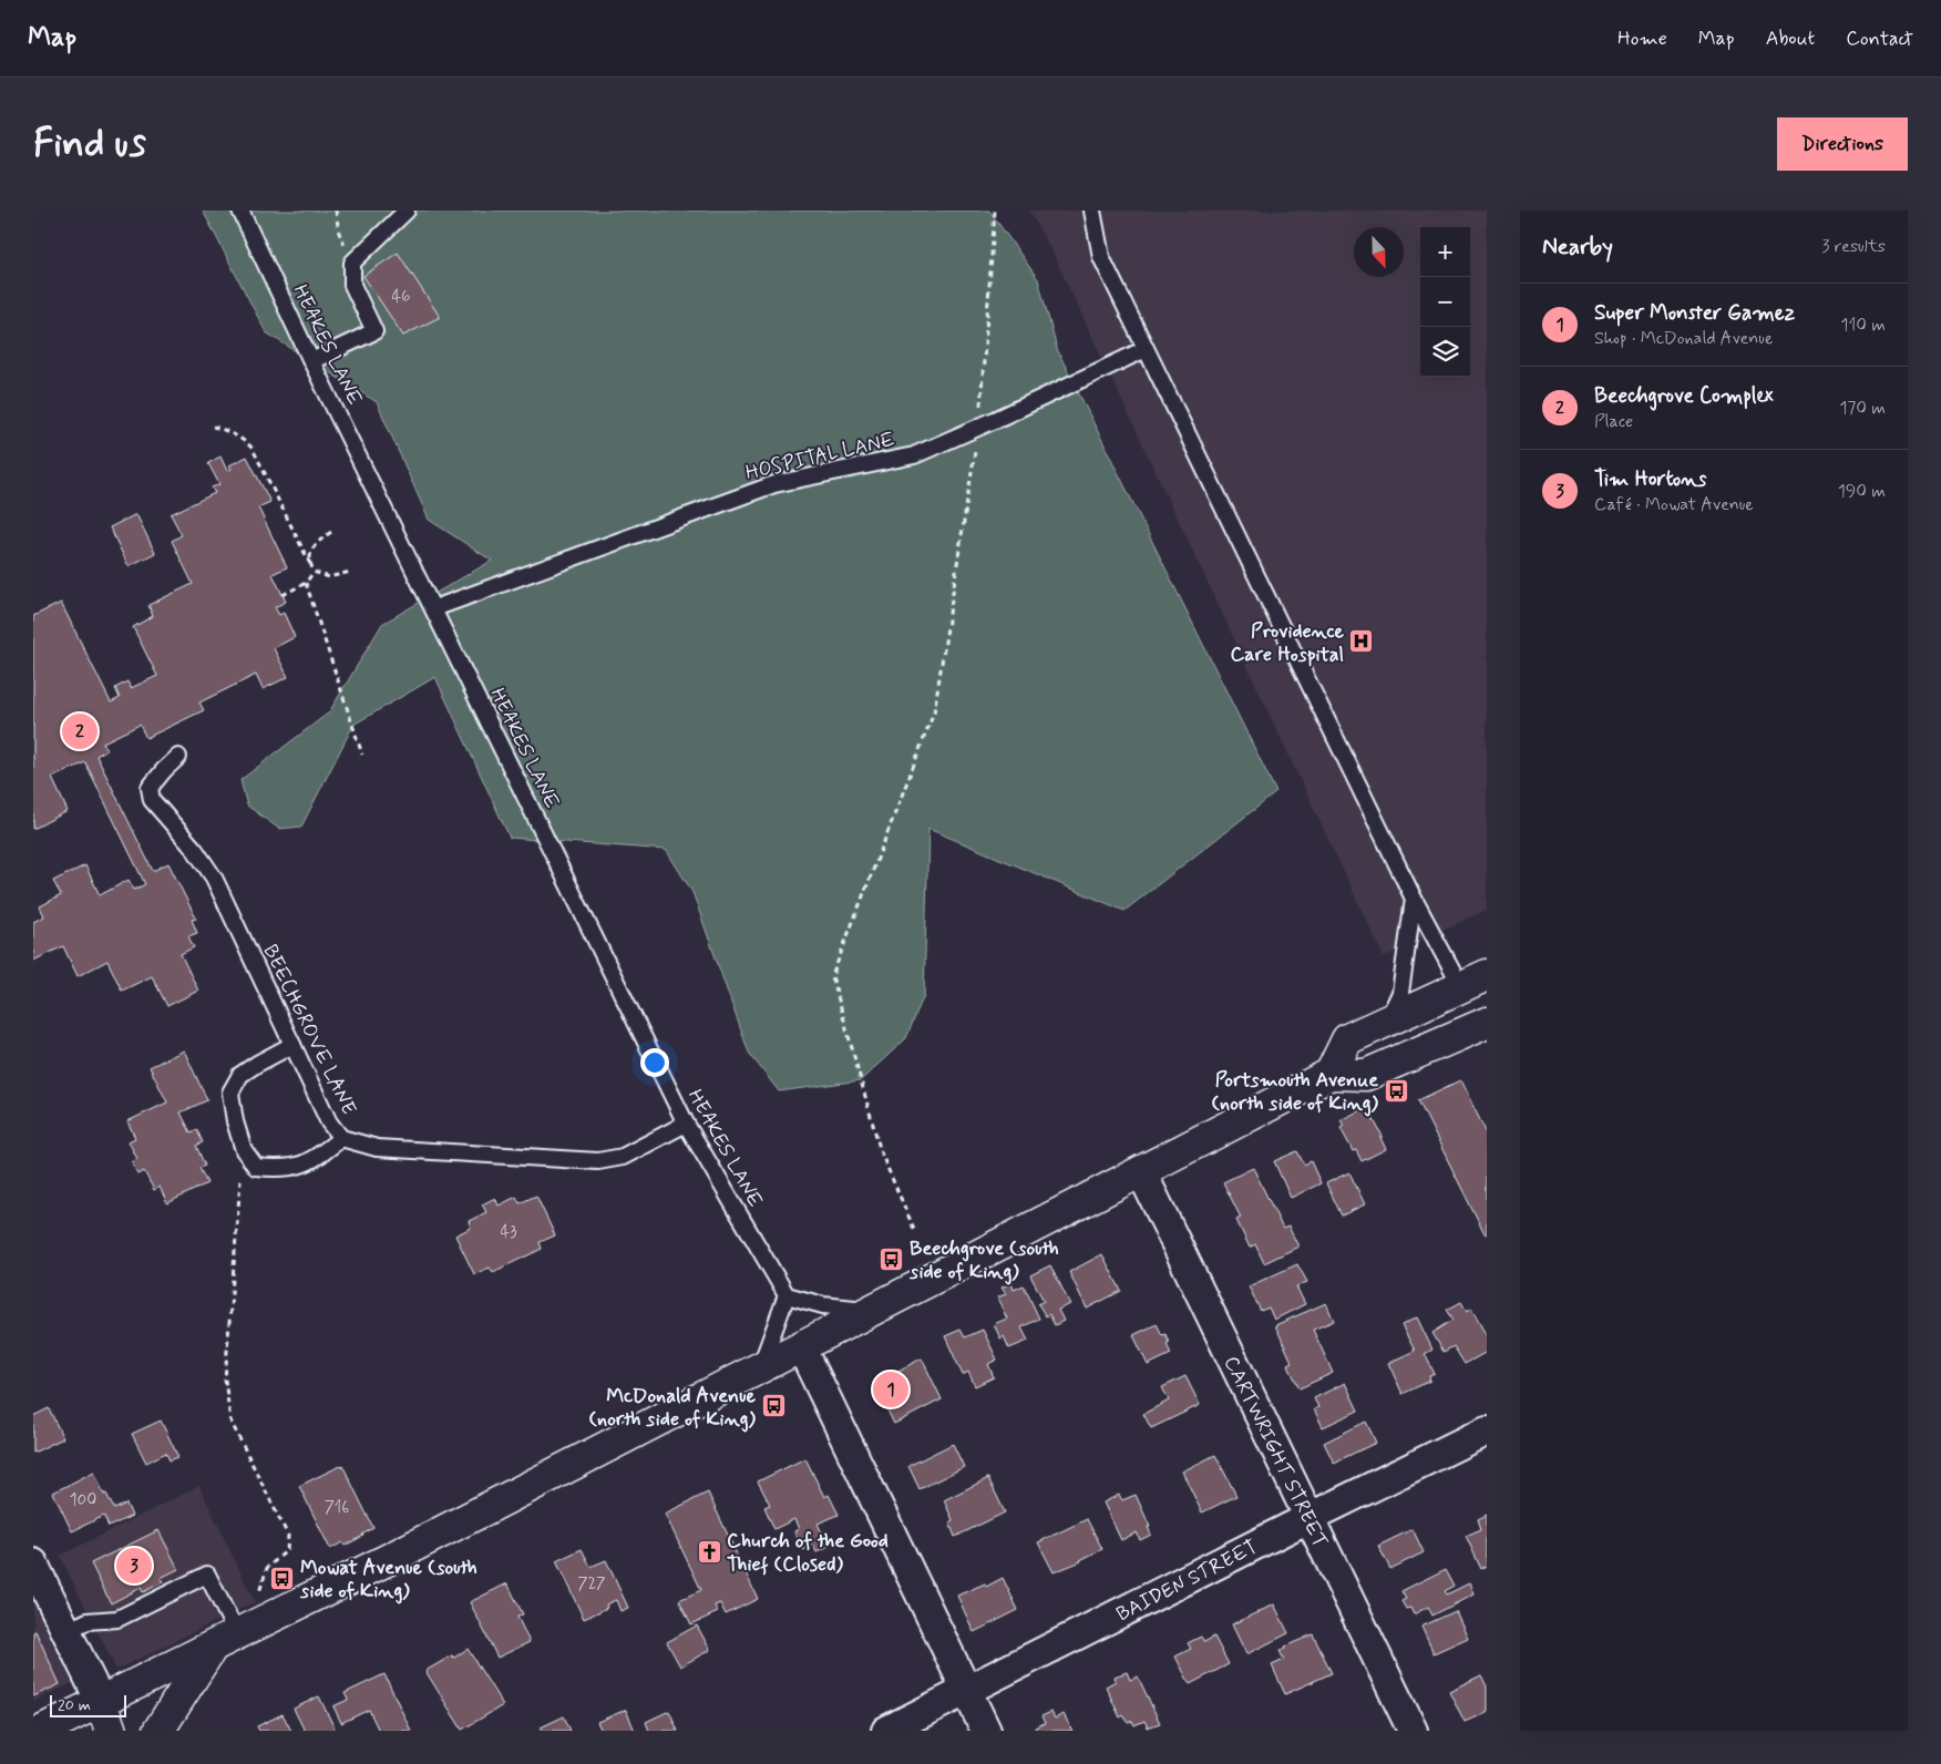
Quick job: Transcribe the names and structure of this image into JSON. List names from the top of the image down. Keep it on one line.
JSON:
{"streets":{"street":["CARTWRIGHT STREET","BAIDEN STREET"],"lane":["HEAKES LANE","HOSPITAL LANE","BEECHGROVE LANE"]},"crossings":[["HEAKES LANE","HOSPITAL LANE"],["HEAKES LANE","BEECHGROVE LANE"],["CARTWRIGHT STREET","BAIDEN STREET"]],"places":{"hospital":["Providence Care Hospital"],"bus stop":["Portsmouth Avenue (north side of King)","Beechgrove (south side of King)","McDonald Avenue (north side of King)","Mowat Avenue (south side of King)"],"church":["Church of the Good Thief (Closed)"]},"house_numbers":["46","43","100","716","727"],"scale_bar":"20 m","north":"bottom","page":{"header":"Map","nav":["Home","Map","About","Contact"],"buttons":"Directions","title":"Find us","heading":["Nearby","3 results"],"map_buttons":["+","−"],"list":[{"mark":"1","name":"Super Monster Gamez","note":"Shop · McDonald Avenue","value":"110 m"},{"mark":"2","name":"Beechgrove Complex","note":"Place","value":"170 m"},{"mark":"3","name":"Tim Hortons","note":"Café · Mowat Avenue","value":"190 m"}],"pins":["2","1","3"],"scale":"20 m"}}
